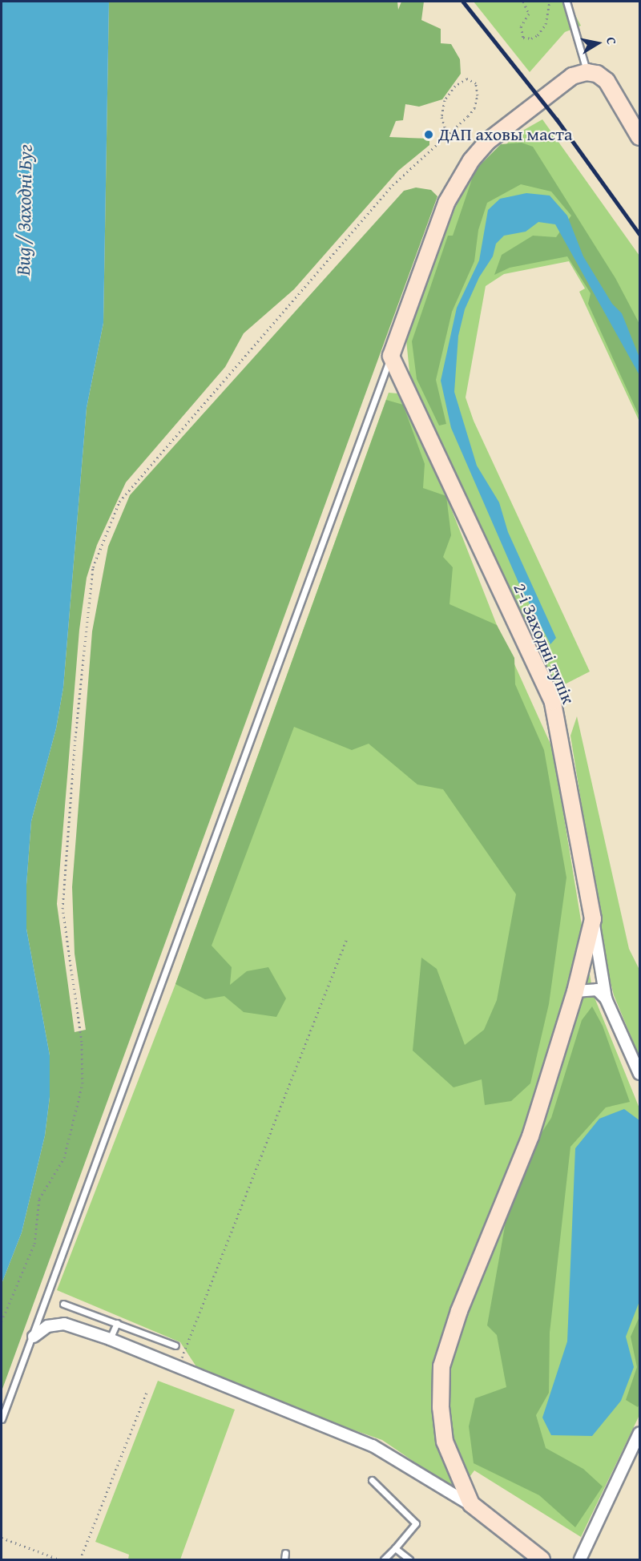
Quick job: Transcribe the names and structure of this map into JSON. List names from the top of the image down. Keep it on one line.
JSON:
{"streets":{"main road":["2-і Заходні тупік"]},"water":["Bug / Заходні Буг"],"places":["ДАП аховы маста"],"north":"right"}
